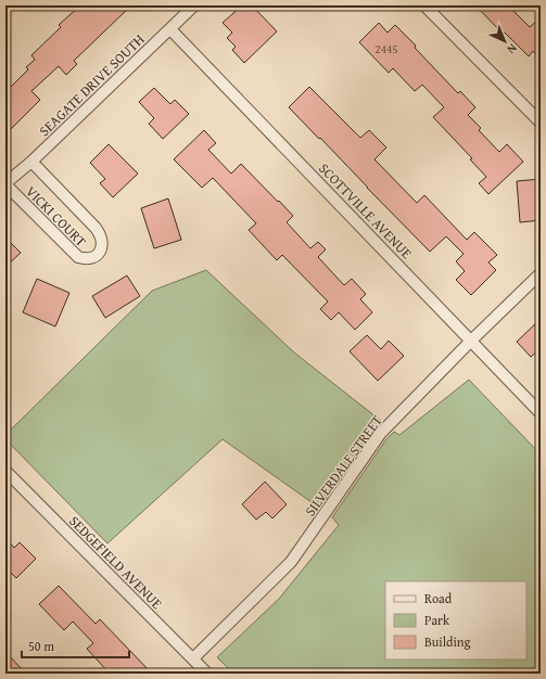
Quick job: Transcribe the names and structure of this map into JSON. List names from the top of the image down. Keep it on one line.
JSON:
{"streets":{"street":["SEAGATE DRIVE SOUTH","SCOTTVILLE AVENUE","VICKI COURT","SILVERDALE STREET","SEDGEFIELD AVENUE"]},"crossings":[["SEAGATE DRIVE SOUTH","SCOTTVILLE AVENUE"],["SEAGATE DRIVE SOUTH","VICKI COURT"],["SCOTTVILLE AVENUE","SILVERDALE STREET"],["SILVERDALE STREET","SEDGEFIELD AVENUE"]],"house_numbers":["2445"],"legend":["Road","Park","Building"],"scale_bar":"50 m","north":"bottom right"}
